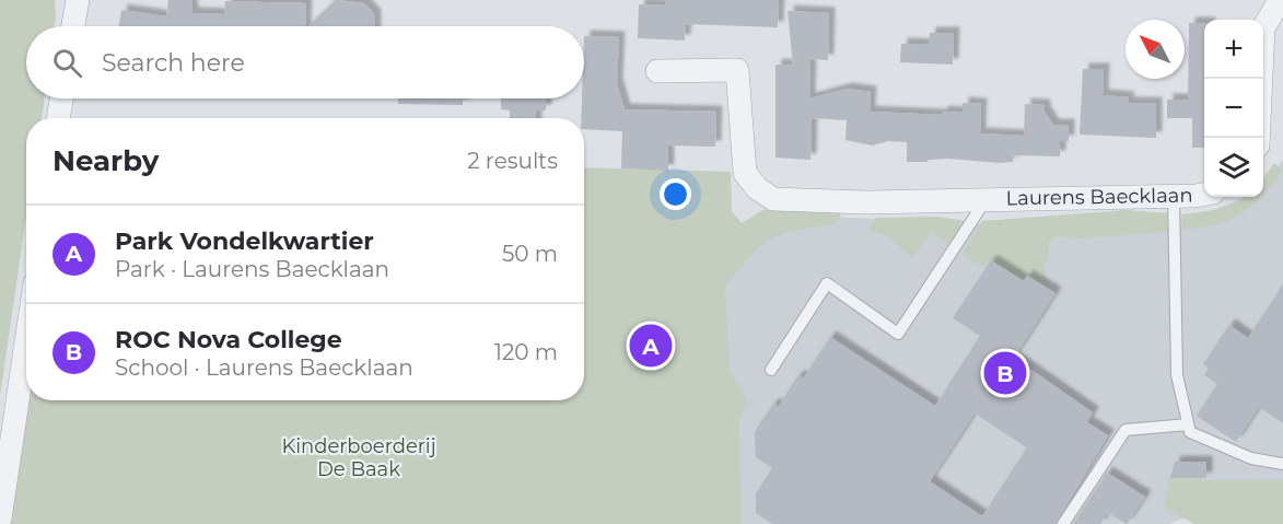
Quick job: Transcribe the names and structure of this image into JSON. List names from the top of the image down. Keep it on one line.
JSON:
{"streets":{"street":["Laurens Baecklaan"]},"parks":["Kinderboerderij De Baak"],"north":"top left","page":{"map_buttons":["+","−"],"search":"Search here","heading":["Nearby","2 results"],"list":[{"mark":"A","name":"Park Vondelkwartier","note":"Park · Laurens Baecklaan","value":"50 m"},{"mark":"B","name":"ROC Nova College","note":"School · Laurens Baecklaan","value":"120 m"}],"pins":["A","B"]}}
